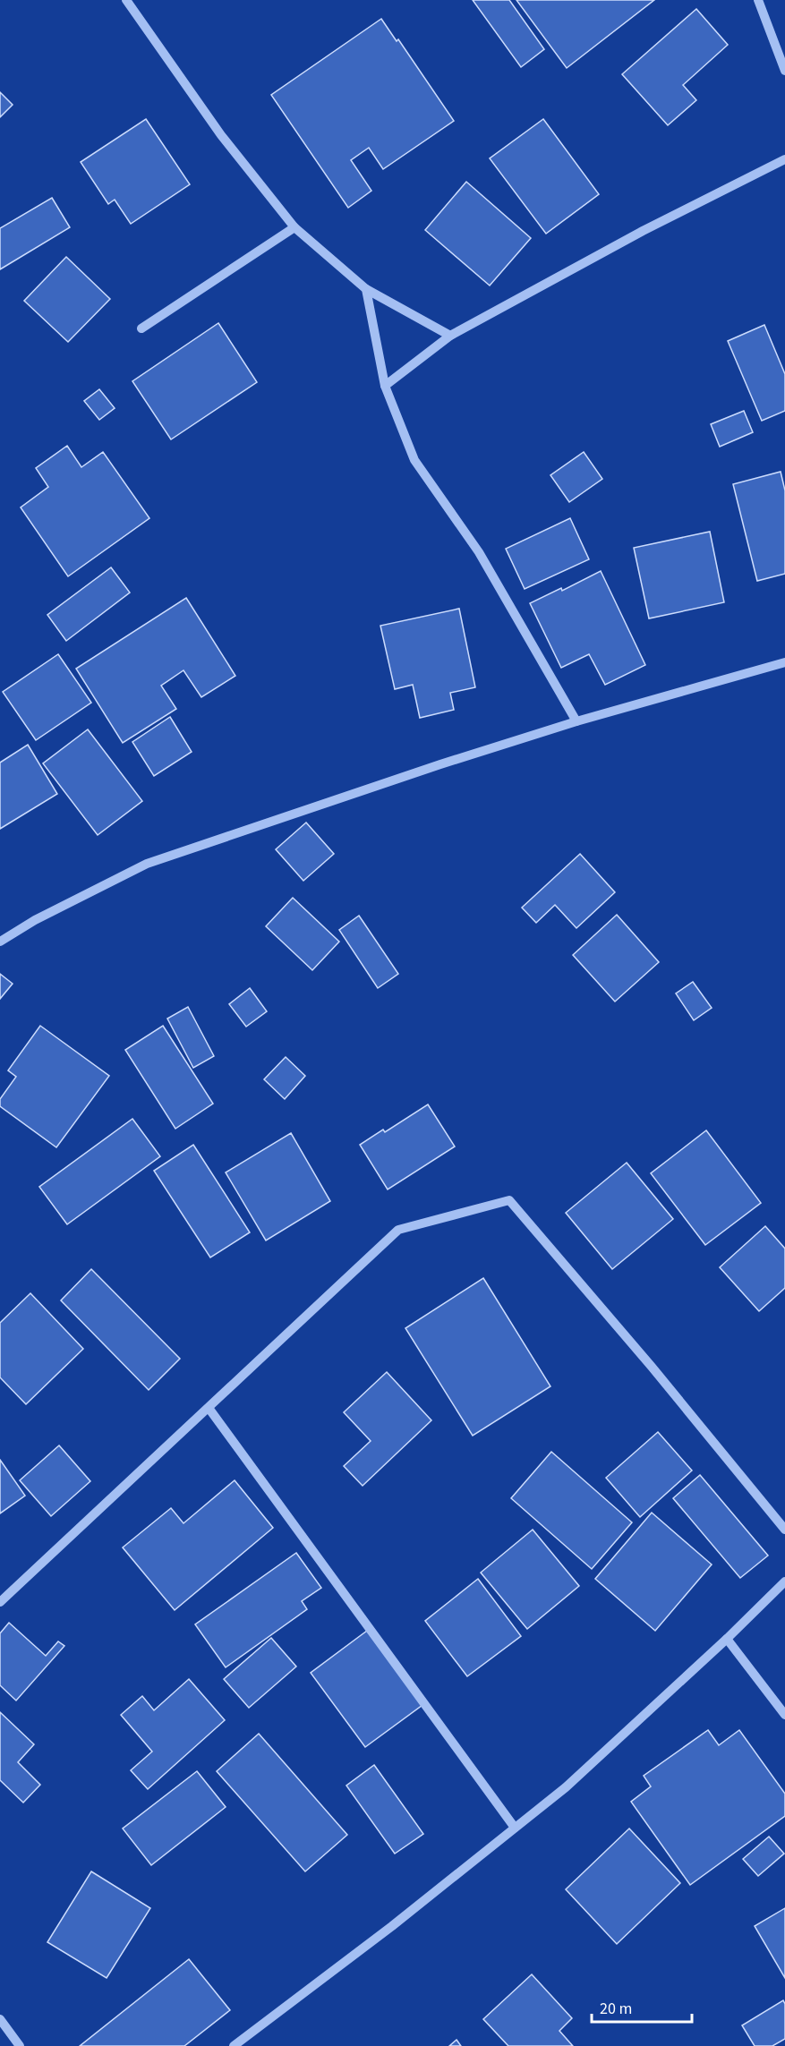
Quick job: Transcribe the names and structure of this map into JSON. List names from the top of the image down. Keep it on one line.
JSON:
{"scale_bar":"20 m"}
